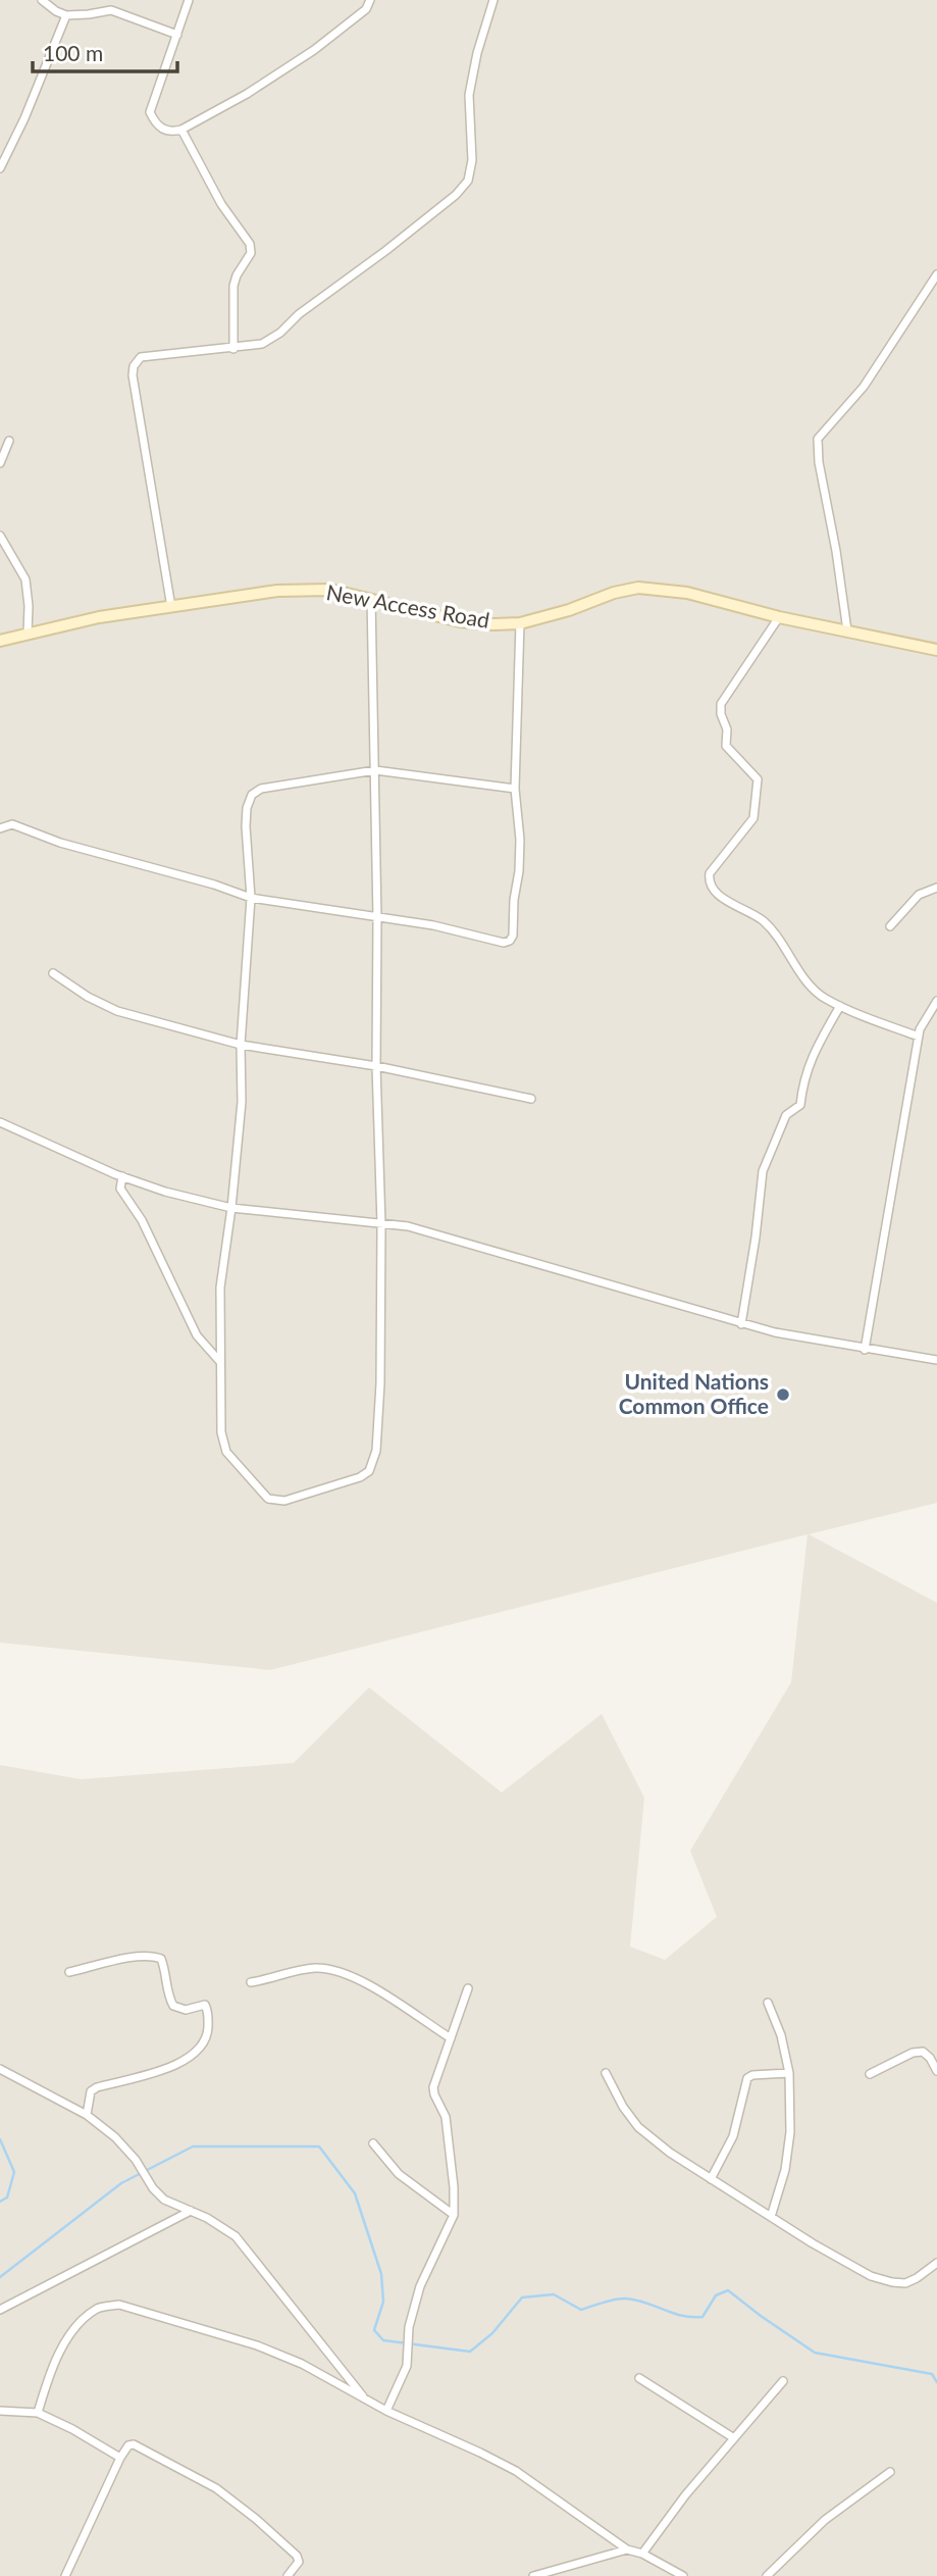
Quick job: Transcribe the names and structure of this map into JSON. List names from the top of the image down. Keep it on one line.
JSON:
{"streets":{"main road":["New Access Road"]},"places":["United Nations Common Office"],"scale_bar":"100 m"}
